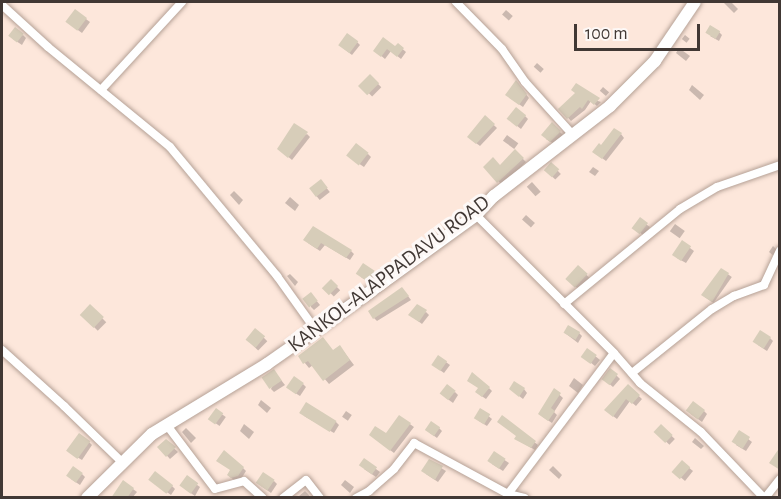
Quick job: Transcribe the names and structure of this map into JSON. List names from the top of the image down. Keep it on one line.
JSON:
{"streets":{"main road":["KANKOL-ALAPPADAVU ROAD"]},"scale_bar":"100 m"}
